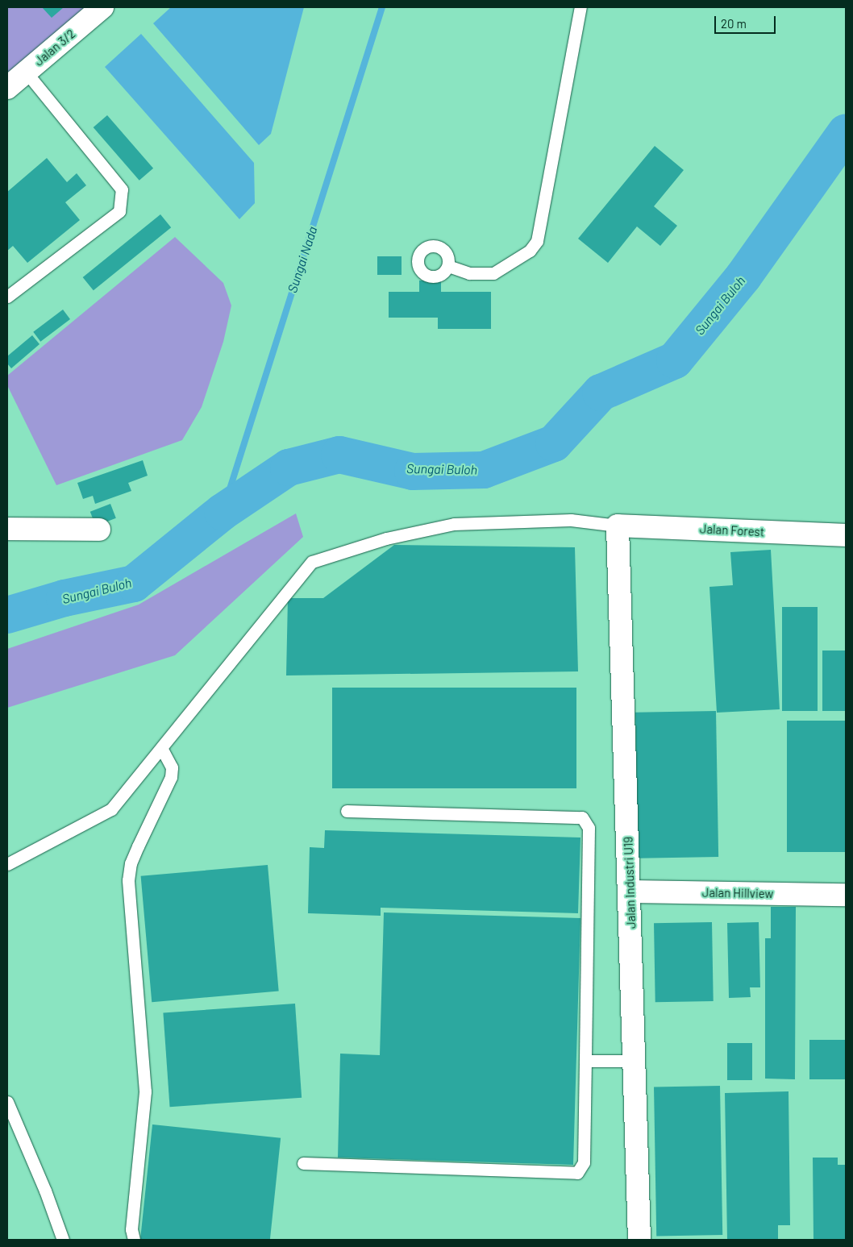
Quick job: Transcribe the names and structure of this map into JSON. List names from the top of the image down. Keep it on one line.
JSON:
{"streets":{"street":["Jalan 3/2","Jalan Forest","Jalan Industri U19","Jalan Hillview"]},"crossings":[["Jalan Forest","Jalan Industri U19"],["Jalan Industri U19","Jalan Hillview"]],"water":["Sungai Nada","Sungai Buloh"],"scale_bar":"20 m"}
